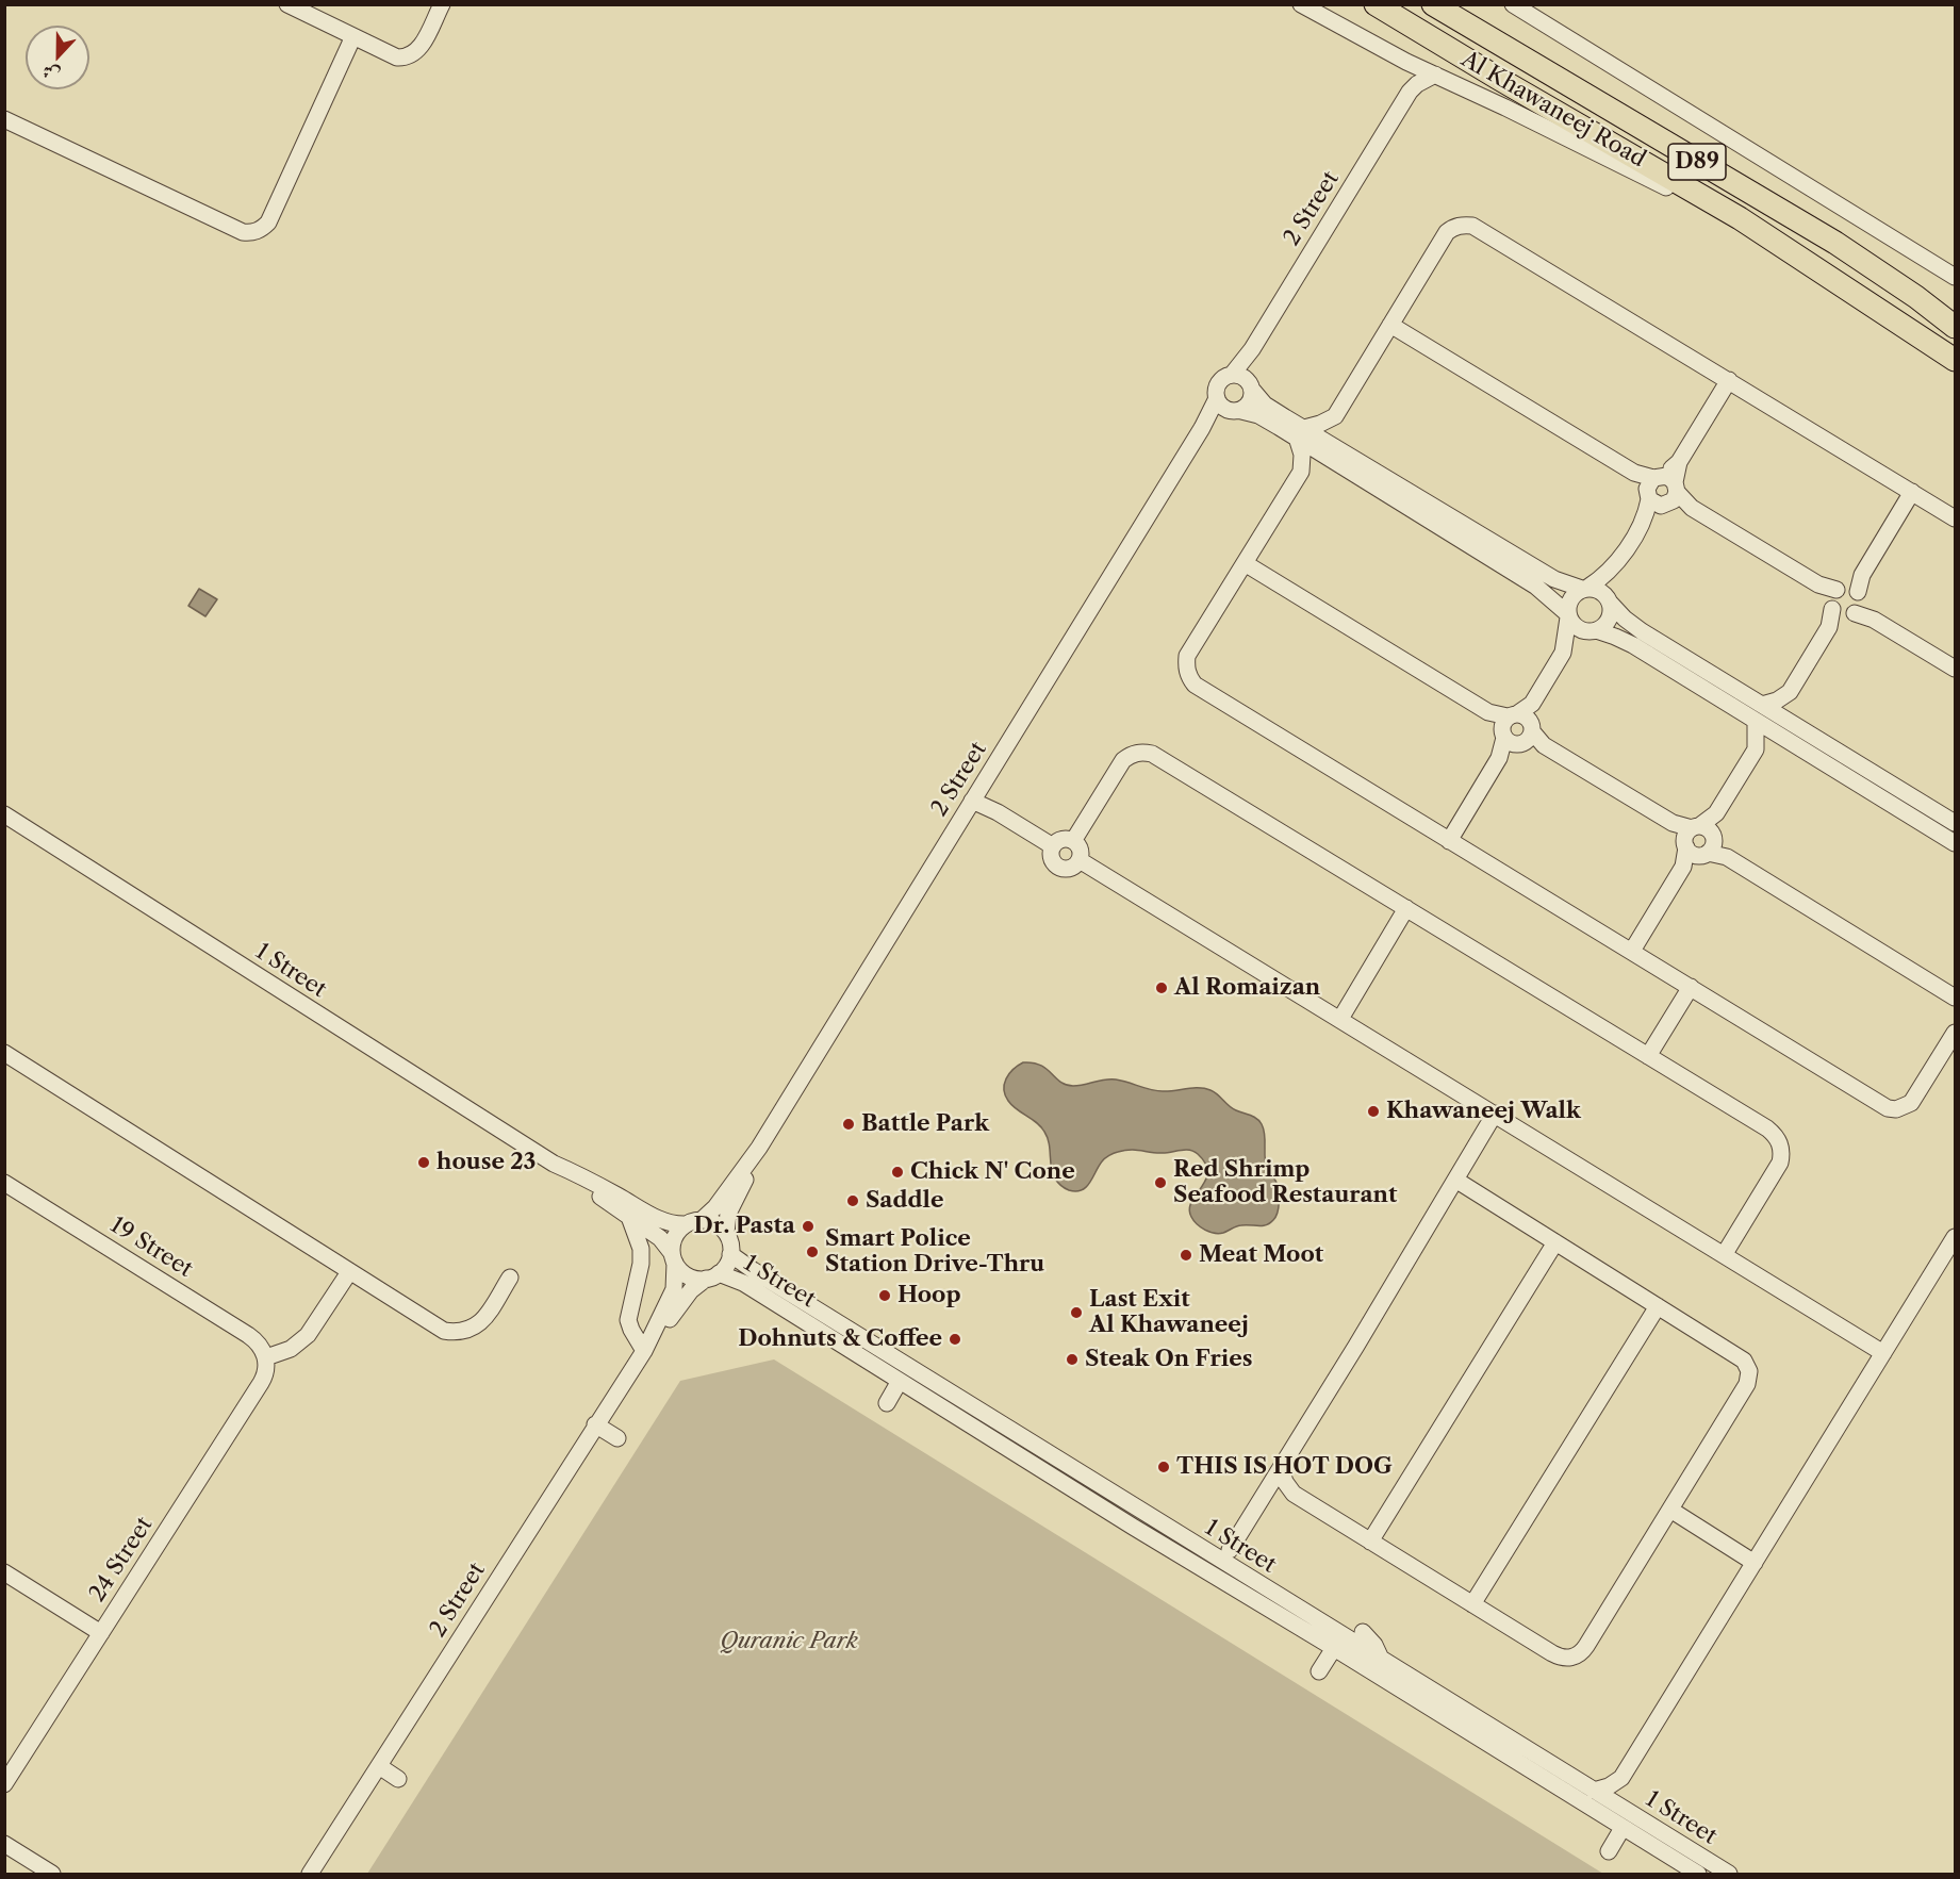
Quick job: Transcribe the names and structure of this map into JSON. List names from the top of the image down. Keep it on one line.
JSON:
{"streets":{"highway":["Al Khawaneej Road","D89"],"street":["2 Street","1 Street","19 Street","24 Street"]},"crossings":[["2 Street","1 Street"],["19 Street","24 Street"]],"parks":["Quranic Park"],"places":["Al Romaizan","Khawaneej Walk","Battle Park","house 23","Chick N' Cone","Red Shrimp Seafood Restaurant","Saddle","Dr. Pasta","Smart Police Station Drive-Thru","Meat Moot","Hoop","Last Exit Al Khawaneej","Dohnuts & Coffee","Steak On Fries","THIS IS HOT DOG"],"north":"bottom"}
